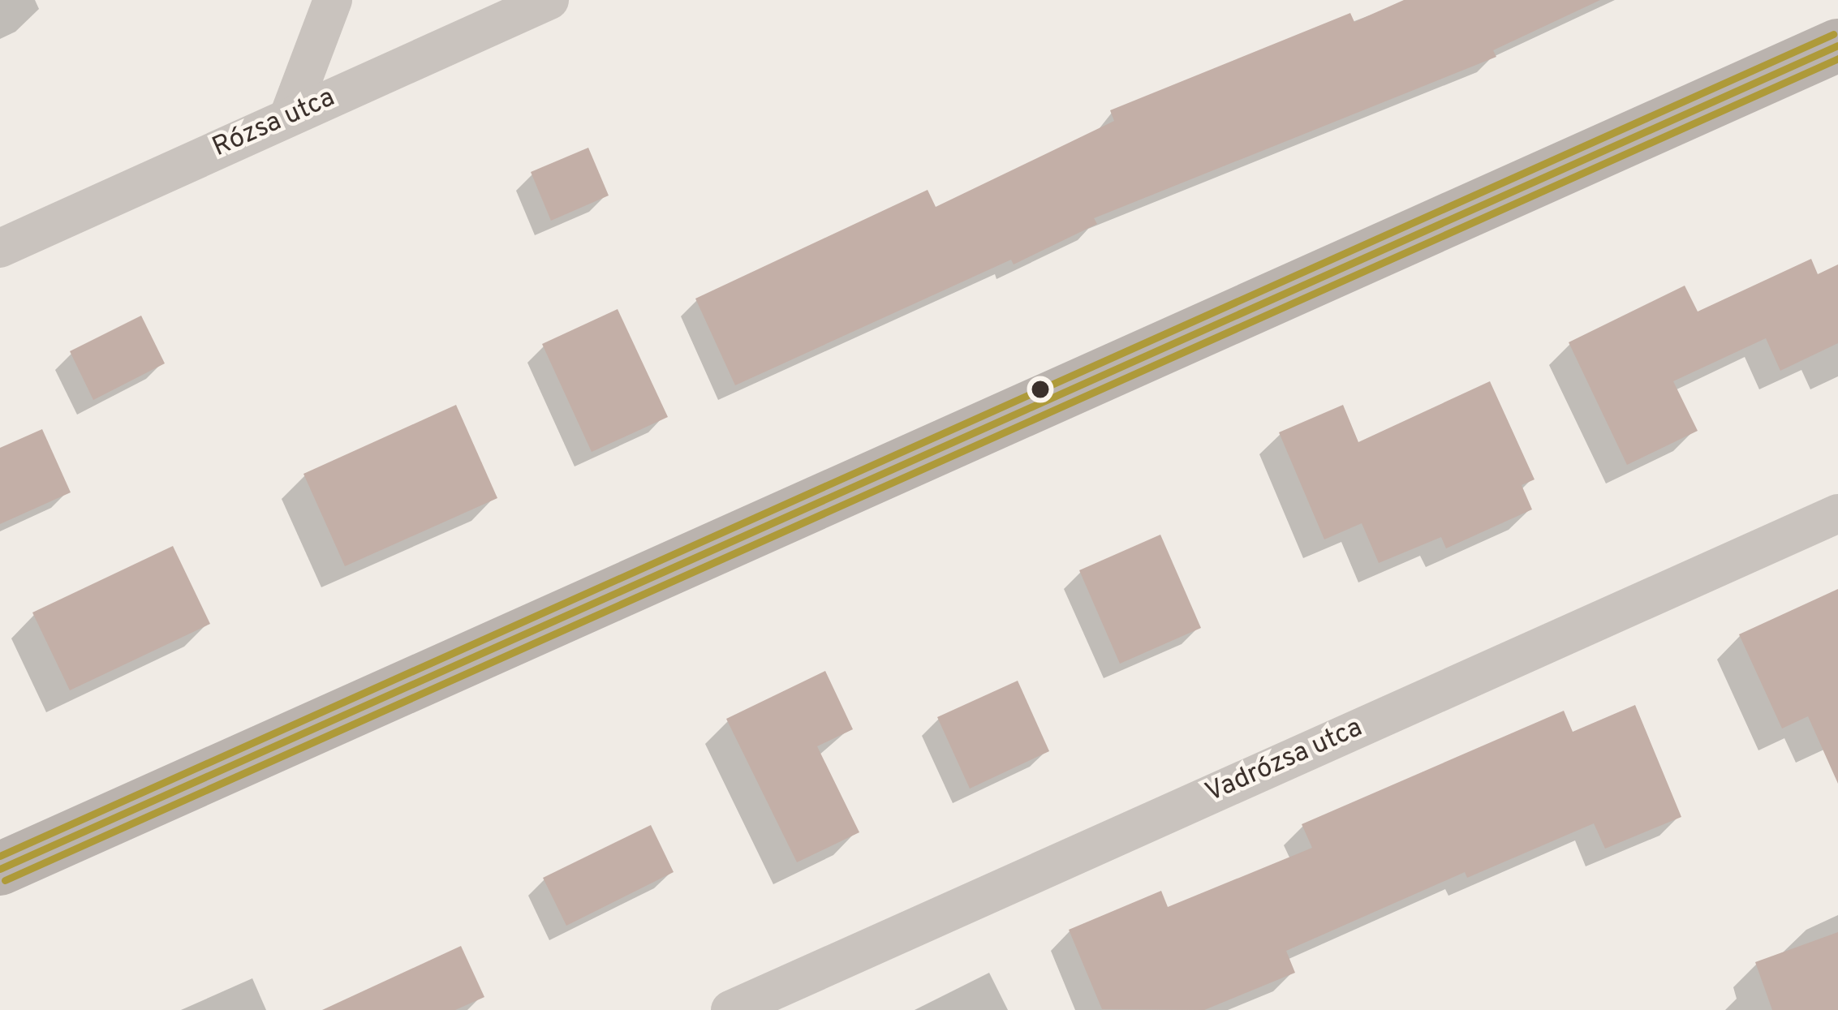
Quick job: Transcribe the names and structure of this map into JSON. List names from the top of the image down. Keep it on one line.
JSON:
{"streets":{"street":["Rózsa utca","Vadrózsa utca"]}}
